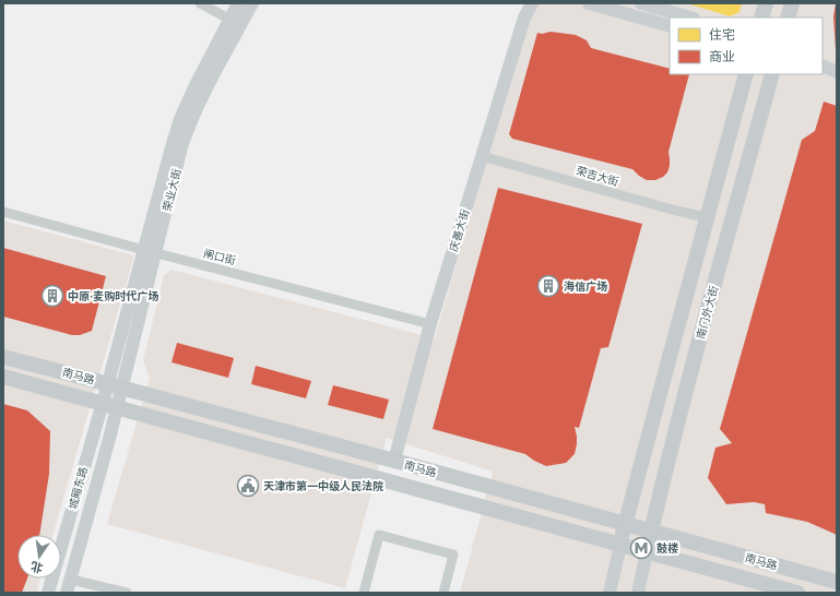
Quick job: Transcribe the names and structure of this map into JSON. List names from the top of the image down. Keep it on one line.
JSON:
{"streets":{"main road":["南门外大街","南马路"],"street":["荣吉大街","荣业大街","庆善大街","闸口街","城厢东路"]},"crossings":[["荣吉大街","庆善大街"],["荣业大街","闸口街"],["荣业大街","南马路"],["荣业大街","城厢东路"],["庆善大街","闸口街"],["庆善大街","南马路"],["南门外大街","南马路"],["南马路","城厢东路"]],"places":{"building":["海信广场","中原·麦购时代广场"],"public building":["天津市第一中级人民法院"],"metro station":["鼓楼"]},"legend":["住宅","商业"],"north":"bottom"}
